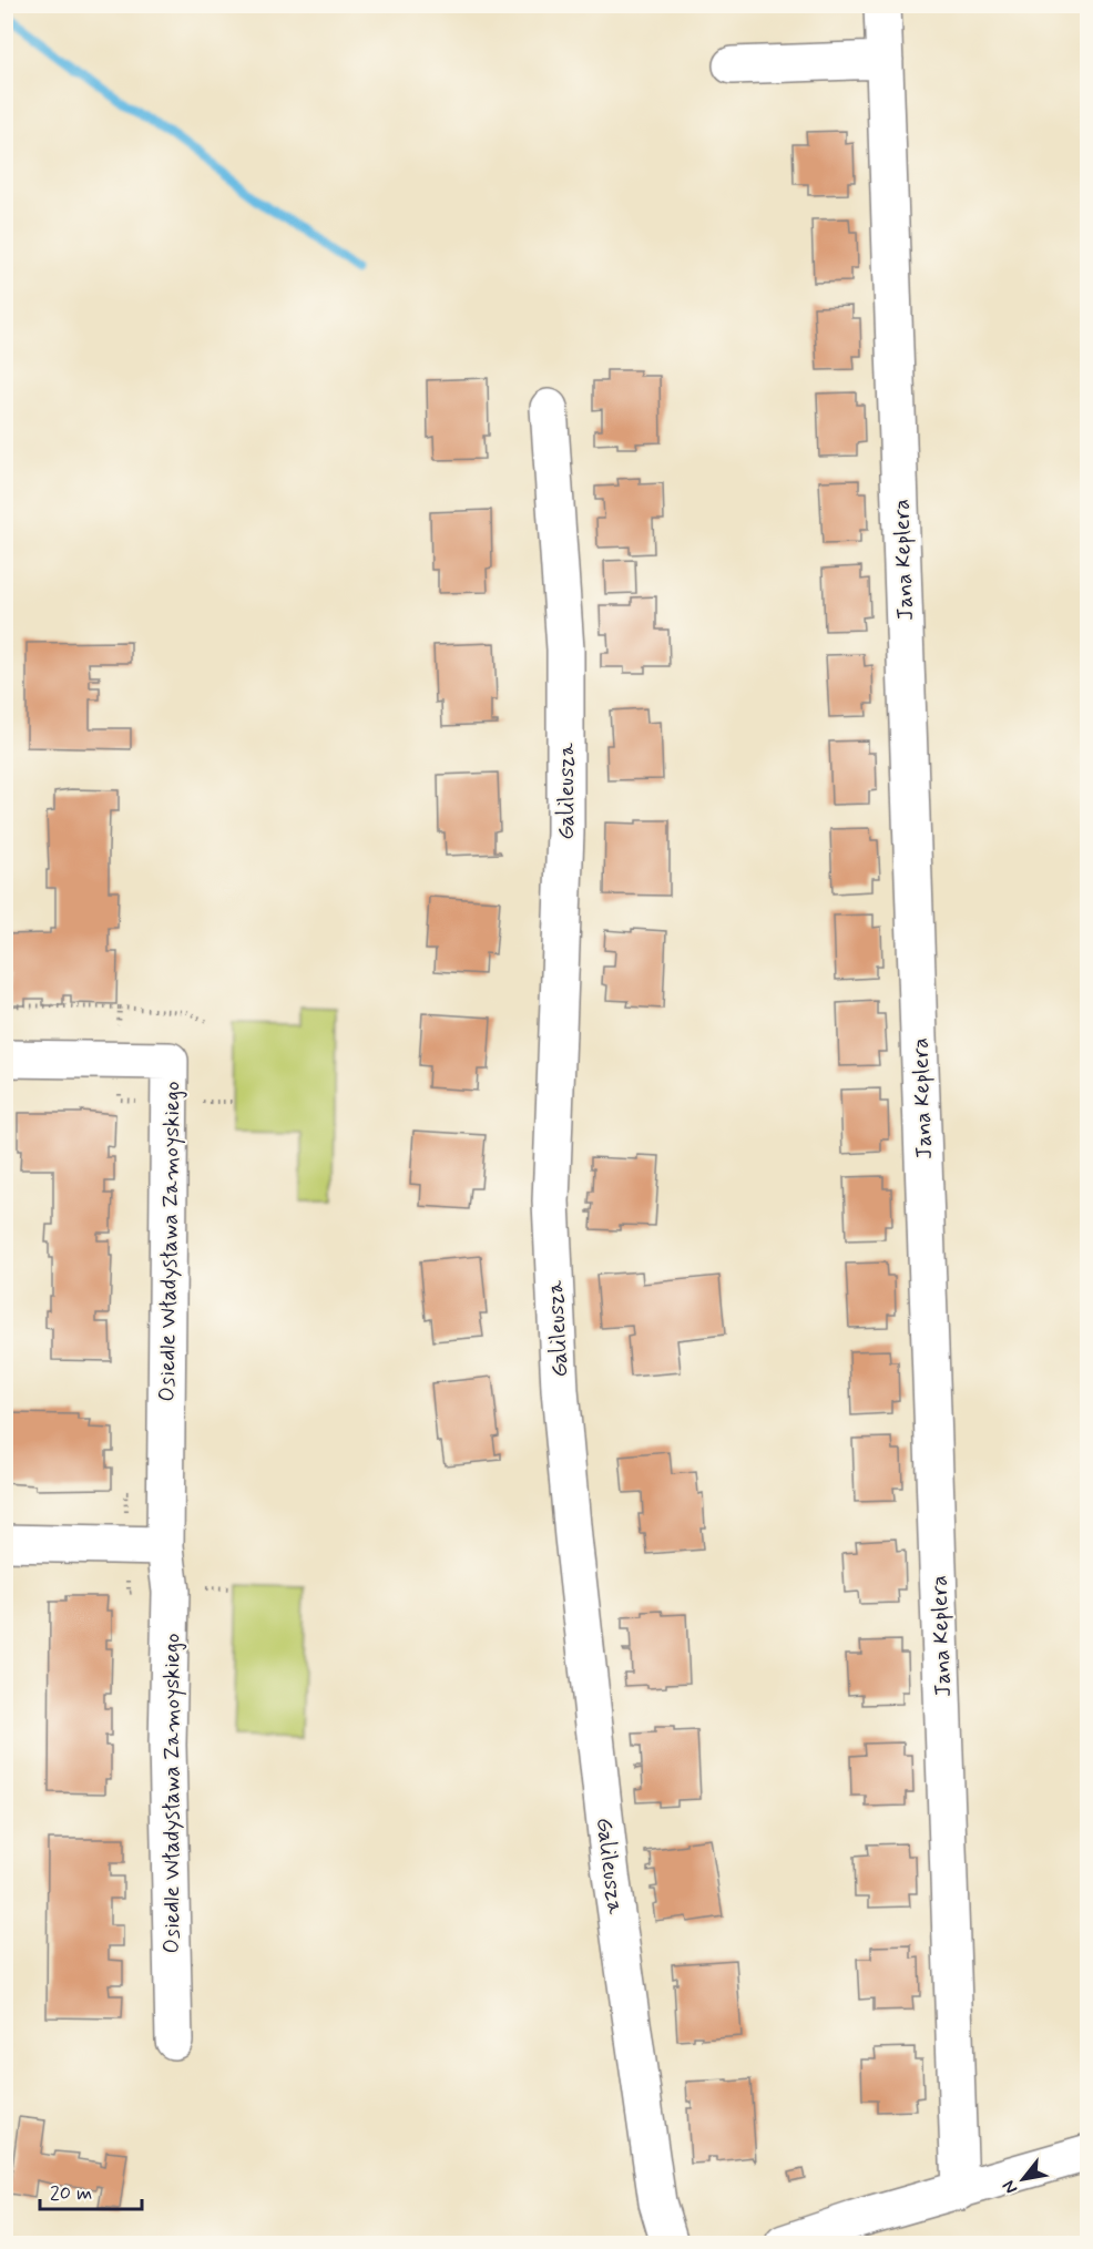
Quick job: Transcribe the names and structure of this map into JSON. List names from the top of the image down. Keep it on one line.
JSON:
{"streets":{"street":["Jana Keplera","Galileusza","Osiedle Władysława Zamoyskiego"]},"scale_bar":"20 m","north":"bottom left"}
